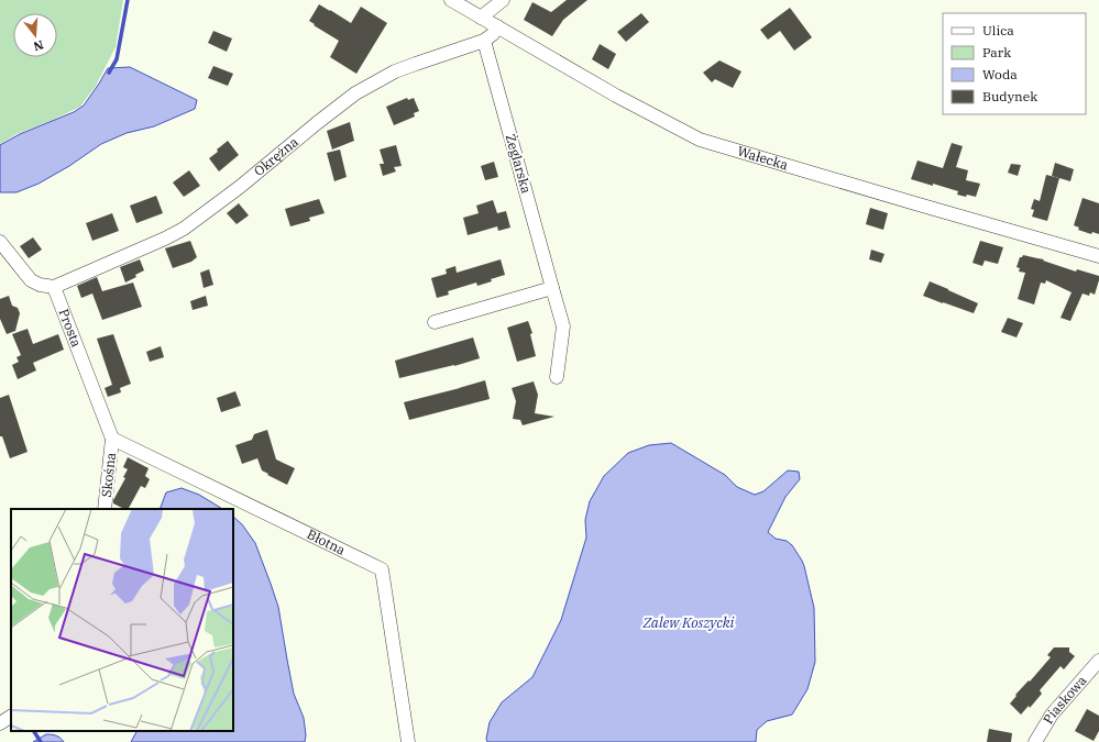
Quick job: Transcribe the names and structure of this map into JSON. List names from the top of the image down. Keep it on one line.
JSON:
{"streets":{"street":["Okrężna","Wałecka","Żeglarska","Prosta","Skośna","Błotna","Piaskowa"]},"crossings":[["Okrężna","Wałecka"],["Okrężna","Żeglarska"],["Okrężna","Prosta"],["Prosta","Skośna"],["Prosta","Błotna"],["Skośna","Błotna"]],"water":["Zalew Koszycki"],"legend":["Ulica","Park","Woda","Budynek"],"north":"bottom"}
